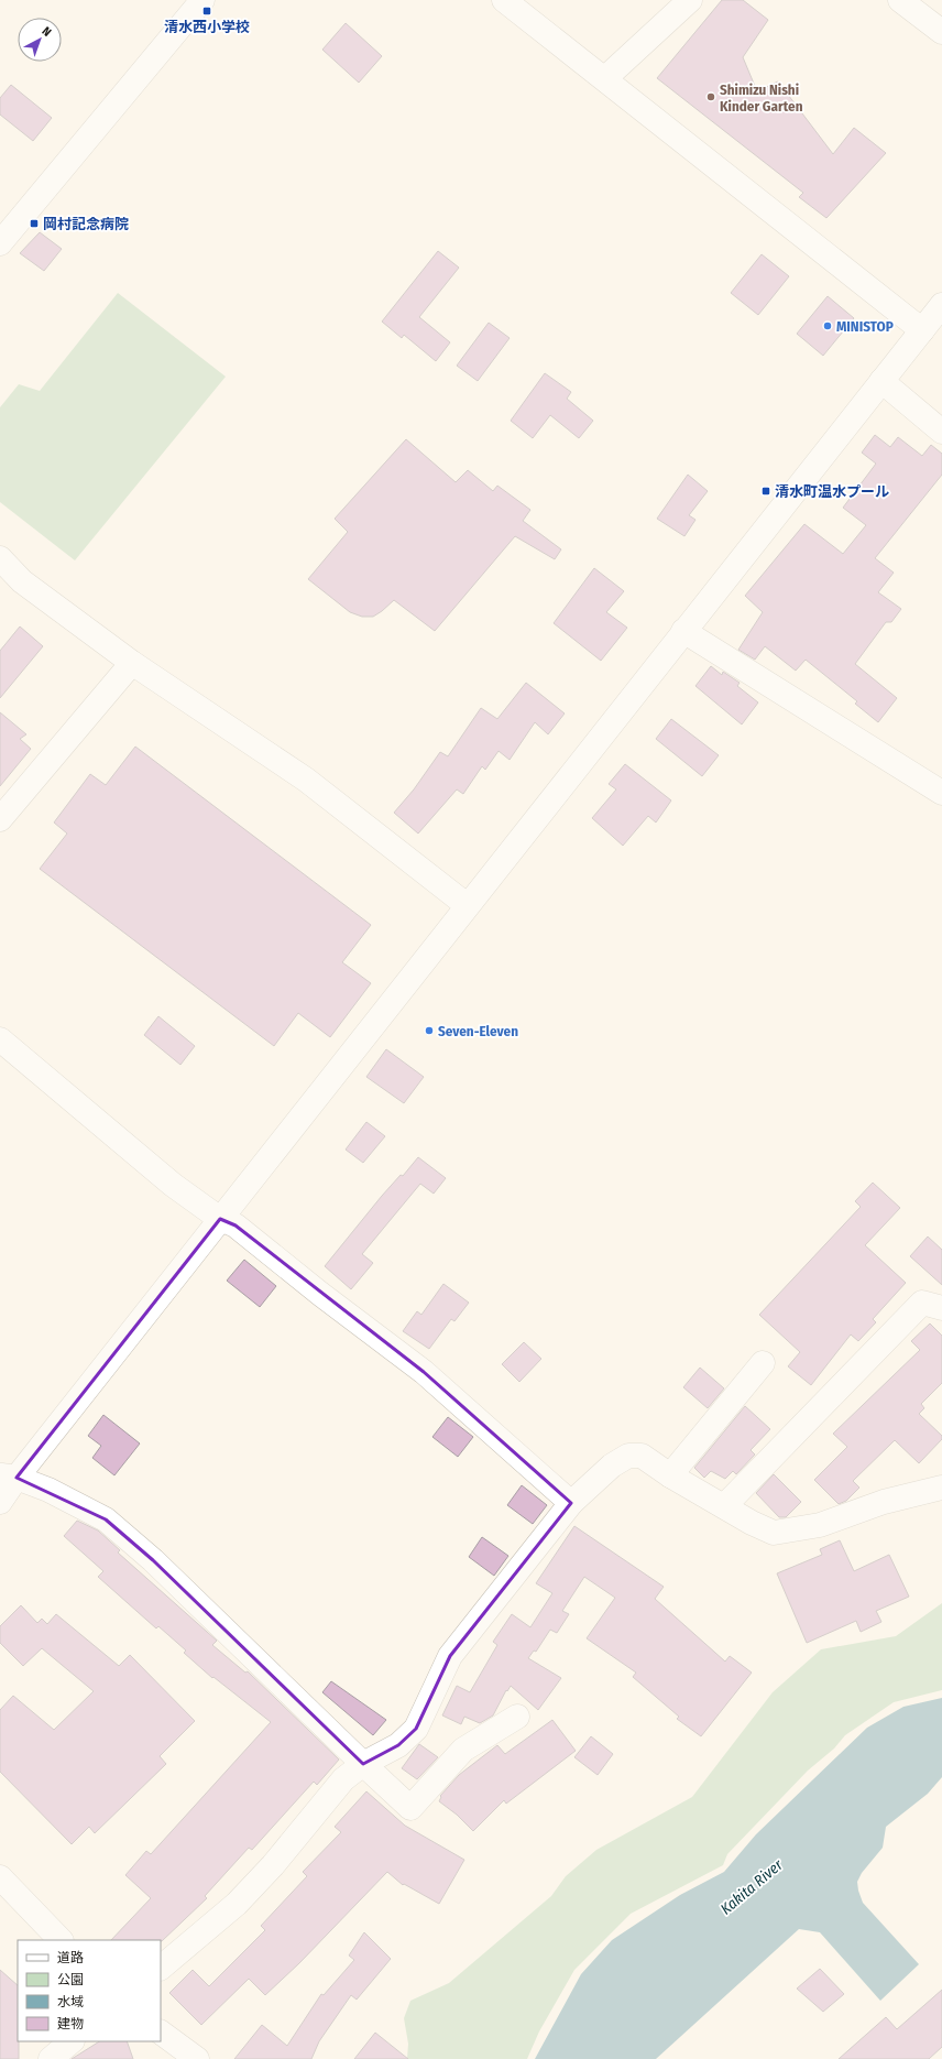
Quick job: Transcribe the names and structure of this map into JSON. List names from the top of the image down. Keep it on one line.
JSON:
{"water":["Kakita River"],"places":{"transit":["清水西小学校","岡村記念病院","清水町温水プール"],"other":["Shimizu Nishi Kinder Garten","MINISTOP","Seven-Eleven"]},"legend":["道路","公園","水域","建物"],"north":"top right"}
